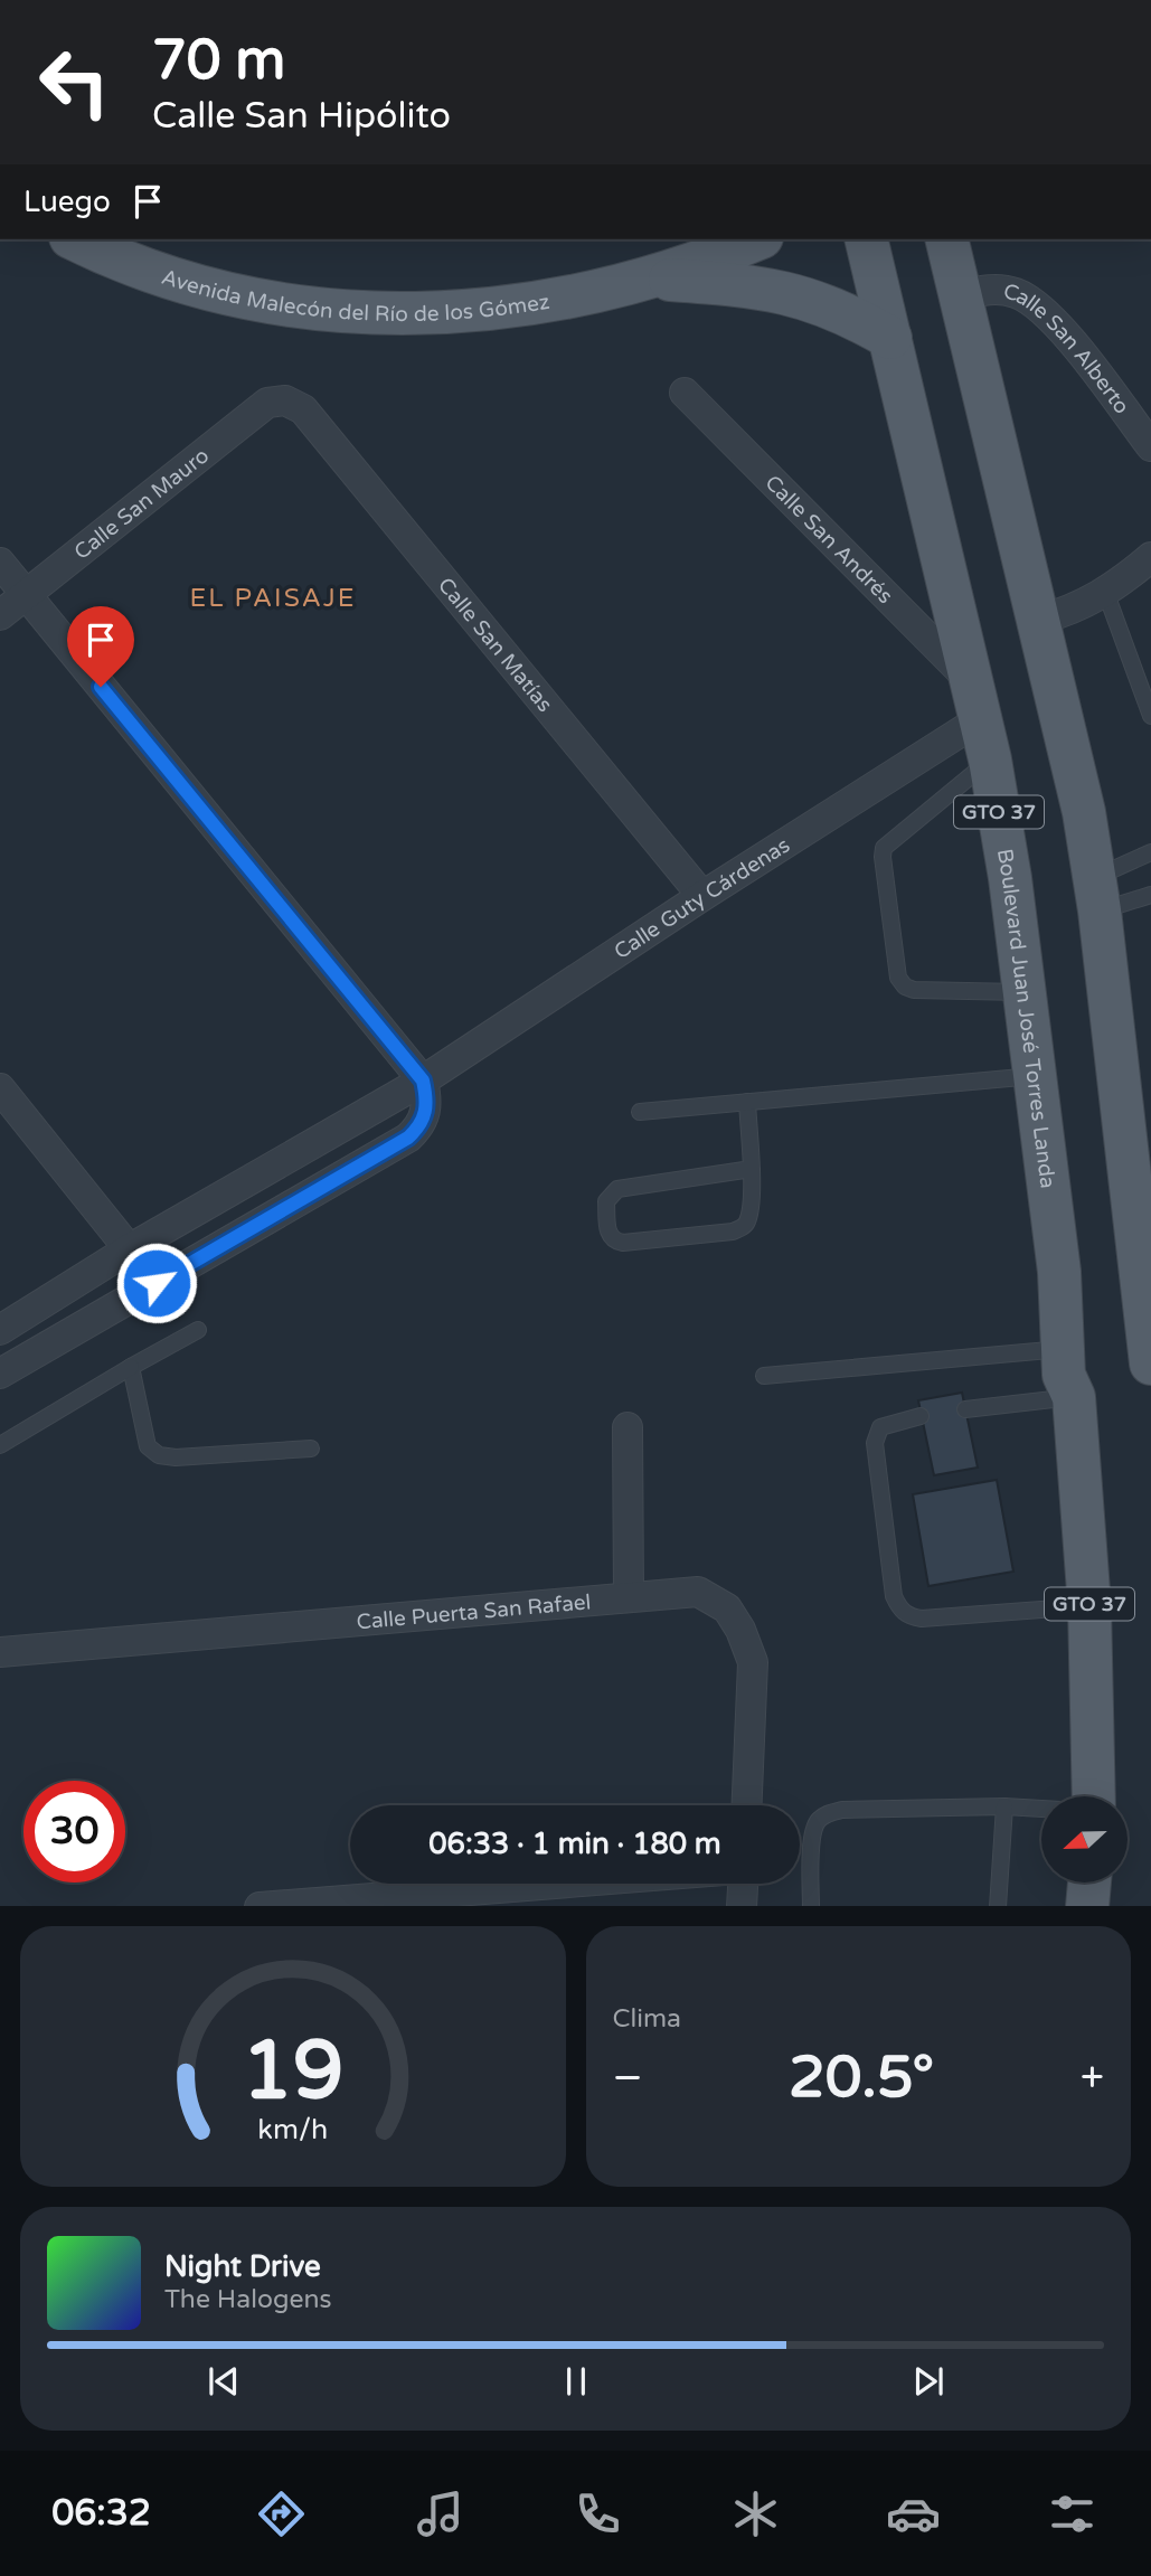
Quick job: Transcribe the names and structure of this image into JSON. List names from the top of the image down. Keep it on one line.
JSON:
{"streets":{"main road":["Avenida Malecón del Río de los Gómez","GTO 37","Boulevard Juan José Torres Landa"],"street":["Calle San Alberto","Calle San Mauro","Calle San Andrés","Calle San Matías","Calle Guty Cárdenas","Calle Puerta San Rafael"]},"crossings":[["Calle San Mauro","Calle San Matías"],["Calle San Andrés","Calle Guty Cárdenas"],["Calle San Andrés","Boulevard Juan José Torres Landa"],["Calle San Matías","Calle Guty Cárdenas"],["Calle Guty Cárdenas","Boulevard Juan José Torres Landa"]],"districts":["EL PAISAJE"],"north":"left","page":{"turn":["70 m","Calle San Hipólito"],"then":"Luego","limit":"30","trip":"06:33 · 1 min · 180 m","tile":"Clima","heat":["−","20.5°","+"],"song":["Night Drive","The Halogens"],"tabs":"06:32","gauge":["19","km/h"]}}
